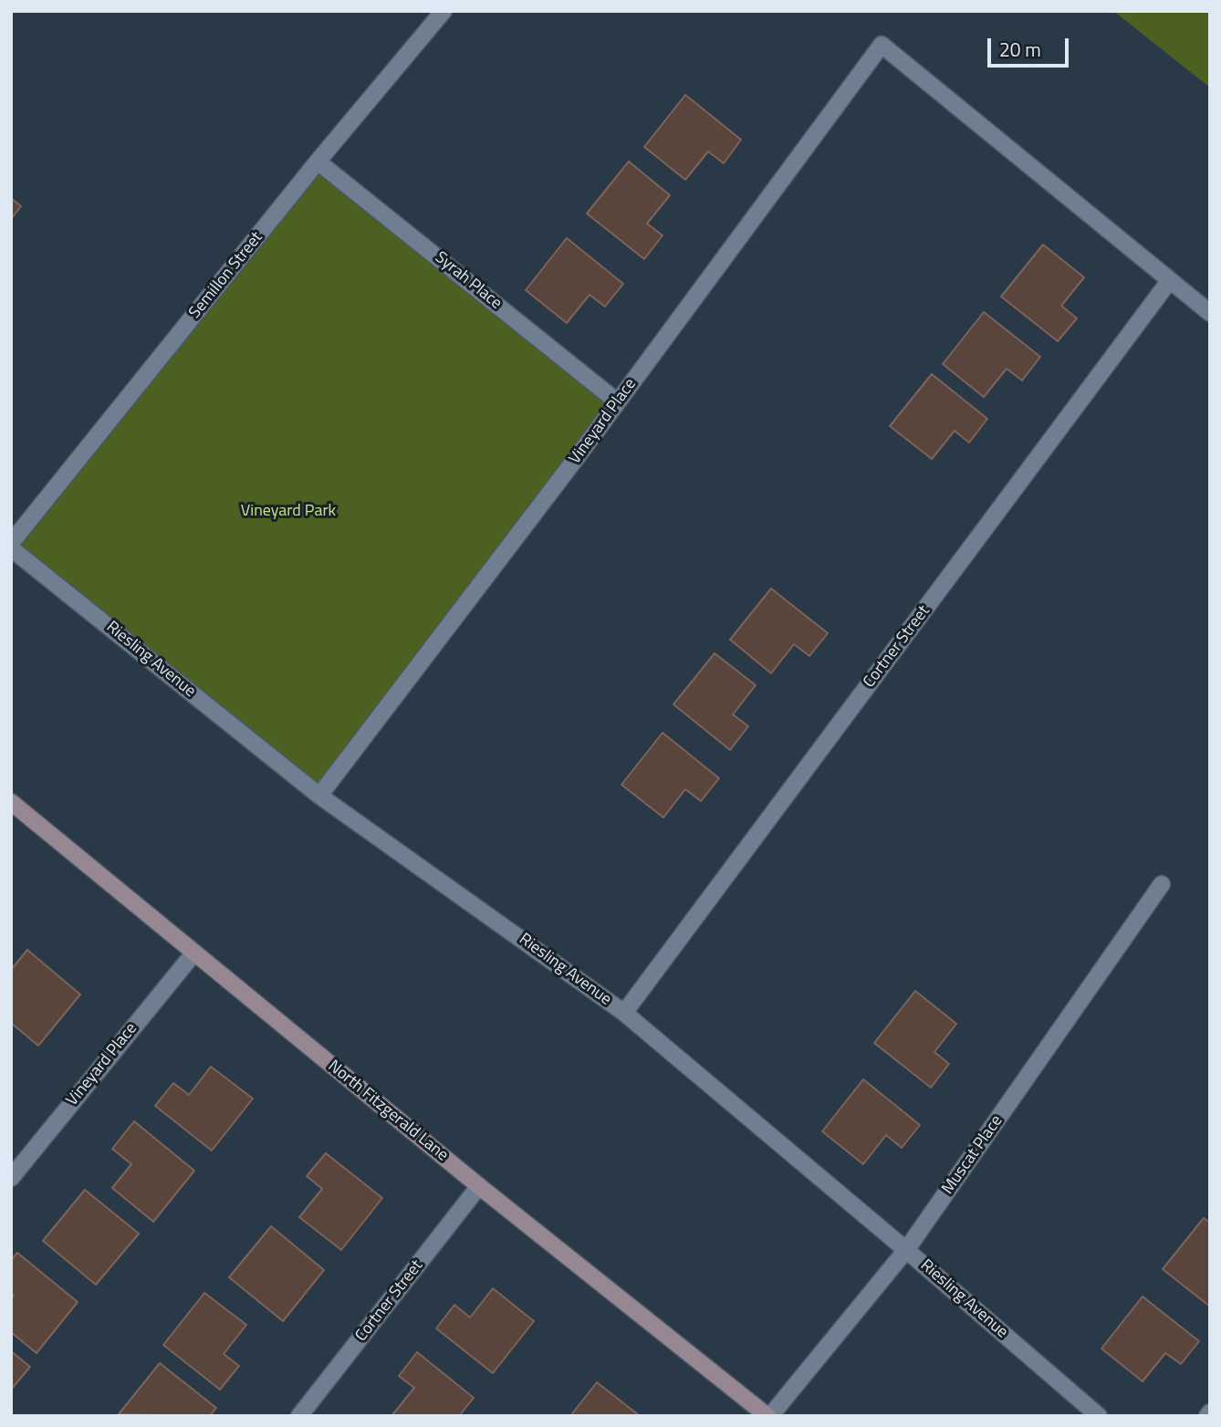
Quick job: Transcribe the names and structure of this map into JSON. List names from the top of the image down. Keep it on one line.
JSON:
{"streets":{"street":["Semillon Street","Syrah Place","Vineyard Place","Cortner Street","Riesling Avenue","North Fitzgerald Lane","Muscat Place"]},"crossings":[["Semillon Street","Syrah Place"],["Syrah Place","Vineyard Place"],["Vineyard Place","Cortner Street"],["Vineyard Place","Riesling Avenue"],["Vineyard Place","North Fitzgerald Lane"],["Cortner Street","Riesling Avenue"],["Cortner Street","North Fitzgerald Lane"],["Riesling Avenue","Muscat Place"],["North Fitzgerald Lane","Muscat Place"]],"parks":["Vineyard Park"],"scale_bar":"20 m"}
